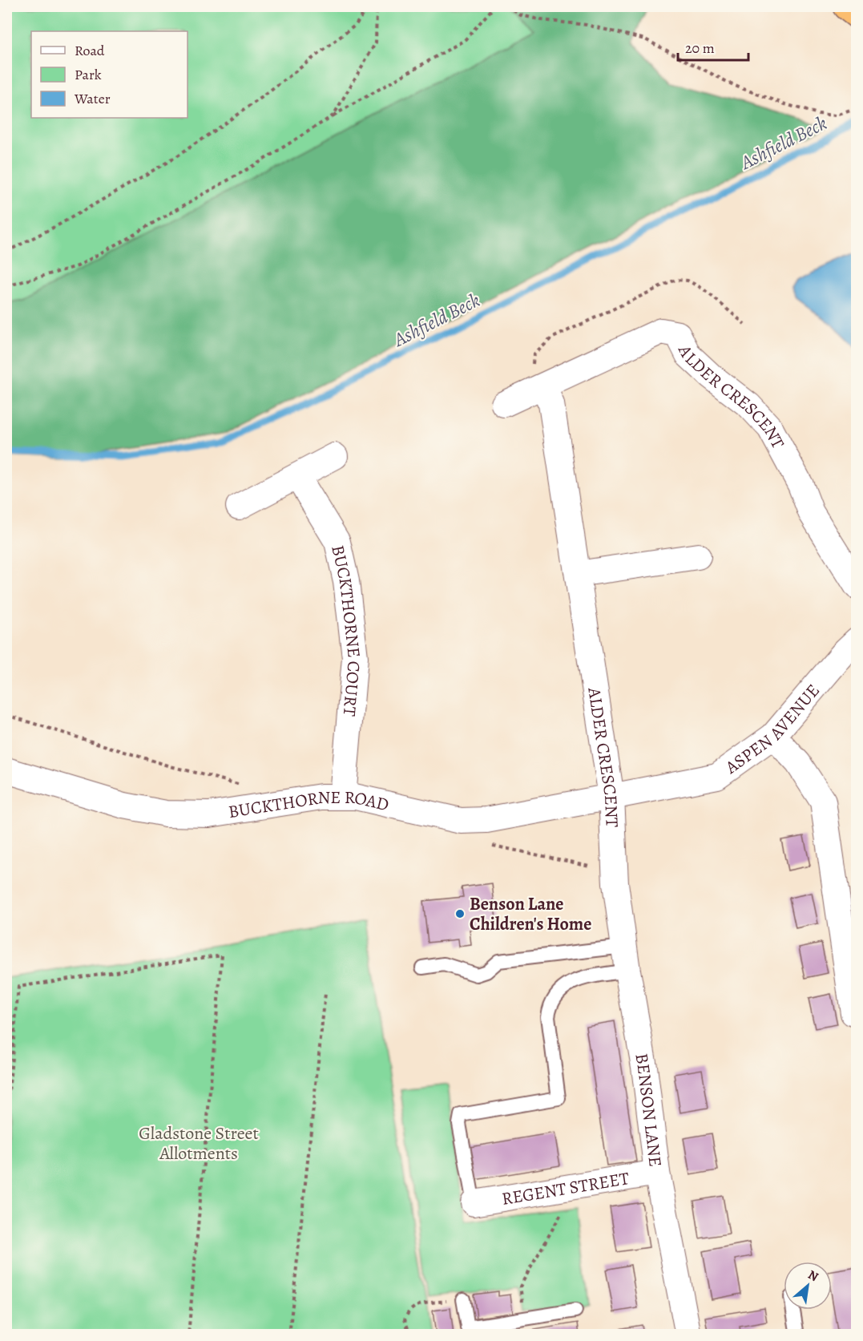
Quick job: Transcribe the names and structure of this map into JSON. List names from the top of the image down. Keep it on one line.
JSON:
{"streets":{"street":["ALDER CRESCENT","BUCKTHORNE COURT","ASPEN AVENUE","BUCKTHORNE ROAD","BENSON LANE","REGENT STREET"]},"crossings":[["ALDER CRESCENT","ASPEN AVENUE"],["ALDER CRESCENT","BUCKTHORNE ROAD"],["ALDER CRESCENT","BENSON LANE"],["BUCKTHORNE COURT","BUCKTHORNE ROAD"],["ASPEN AVENUE","BUCKTHORNE ROAD"],["BENSON LANE","REGENT STREET"]],"water":["Ashfield Beck"],"parks":["Gladstone Street Allotments"],"places":["Benson Lane Children's Home"],"legend":["Road","Park","Water"],"scale_bar":"20 m","north":"top right"}
